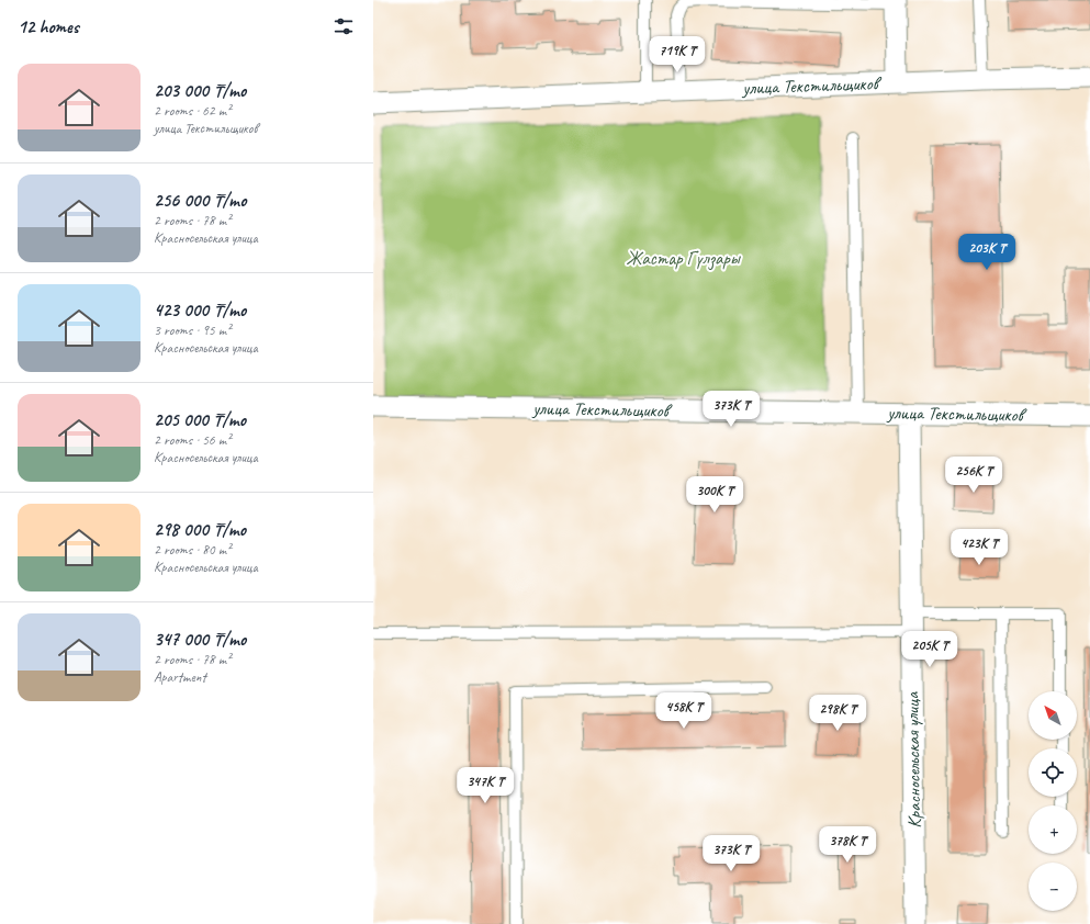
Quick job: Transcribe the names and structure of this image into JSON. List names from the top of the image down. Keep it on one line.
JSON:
{"streets":{"street":["улица Текстильщиков","Красносельская улица"]},"crossings":[["улица Текстильщиков","Красносельская улица"]],"parks":["Жастар Гүлзары"],"north":"top left","page":{"heading":"12 homes","price":["719K ₸","203K ₸","373K ₸","256K ₸","300K ₸","423K ₸","205K ₸","458K ₸","298K ₸","347K ₸","378K ₸","373K ₸"],"list":[{"name":"203 000 ₸/mo","note":"2 rooms · 62 m² · улица Текстильщиков"},{"name":"256 000 ₸/mo","note":"2 rooms · 78 m² · Красносельская улица"},{"name":"423 000 ₸/mo","note":"3 rooms · 95 m² · Красносельская улица"},{"name":"205 000 ₸/mo","note":"2 rooms · 56 m² · Красносельская улица"},{"name":"298 000 ₸/mo","note":"2 rooms · 80 m² · Красносельская улица"},{"name":"347 000 ₸/mo","note":"2 rooms · 78 m² · Apartment"}],"map_buttons":["+","−"]}}
